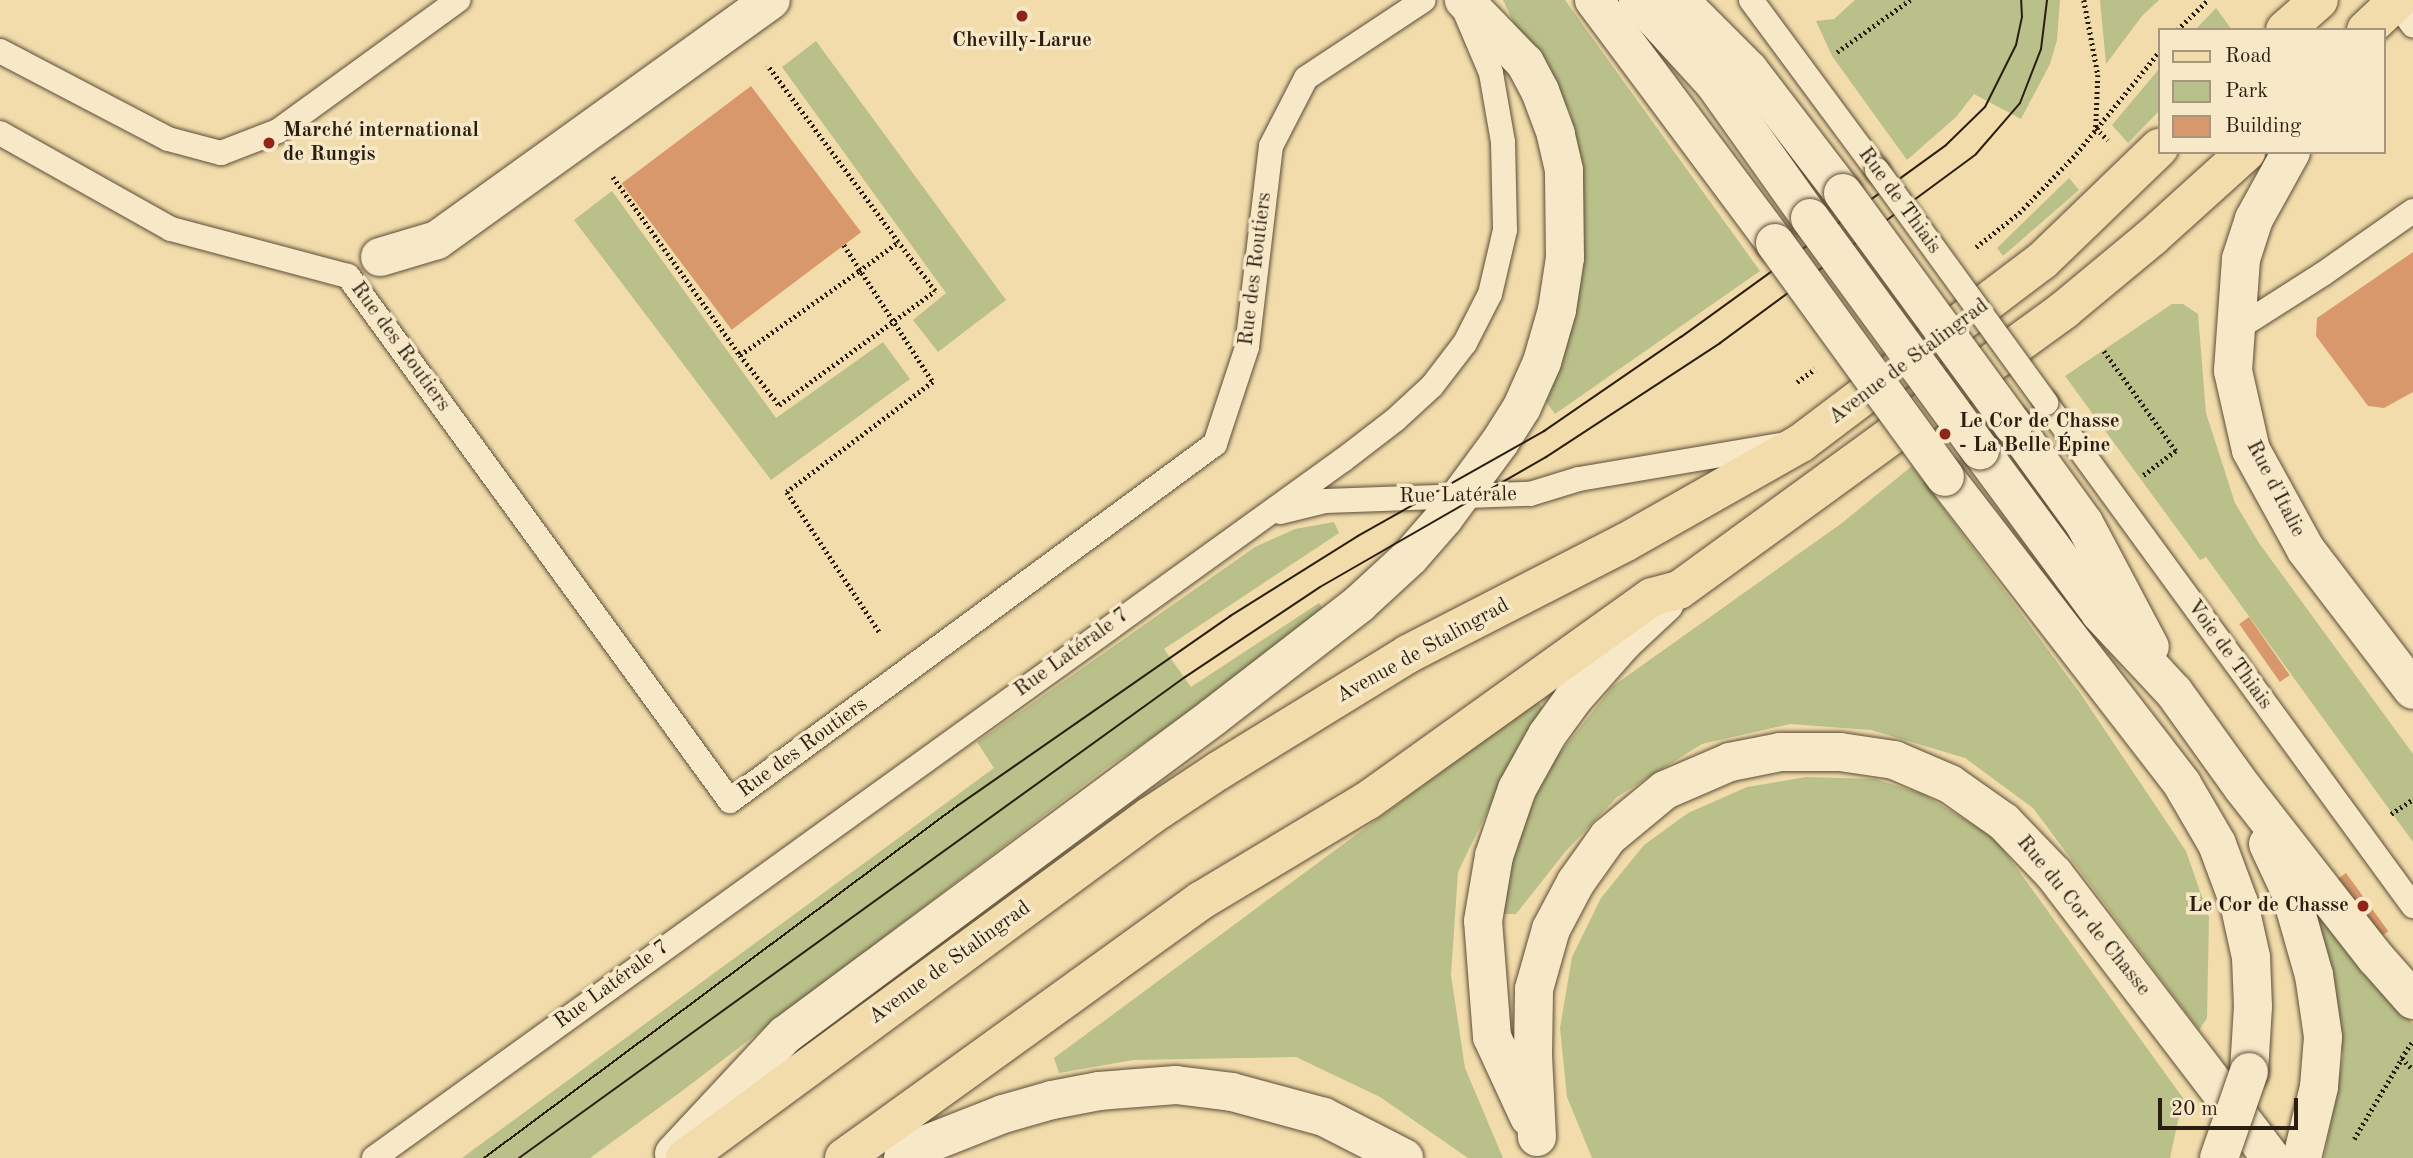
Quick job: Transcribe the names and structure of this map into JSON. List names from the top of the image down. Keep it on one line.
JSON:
{"streets":{"main road":["Avenue de Stalingrad"],"street":["Rue d'Italie","Rue du Cor de Chasse"],"lane":["Rue de Thiais","Rue des Routiers","Rue Latérale","Rue Latérale 7","Voie de Thiais"]},"crossings":[["Rue de Thiais","Voie de Thiais"],["Avenue de Stalingrad","Rue Latérale"],["Rue Latérale","Rue Latérale 7"]],"places":["Chevilly-Larue","Marché international de Rungis","Le Cor de Chasse - La Belle Épine","Le Cor de Chasse"],"legend":["Road","Park","Building"],"scale_bar":"20 m"}
